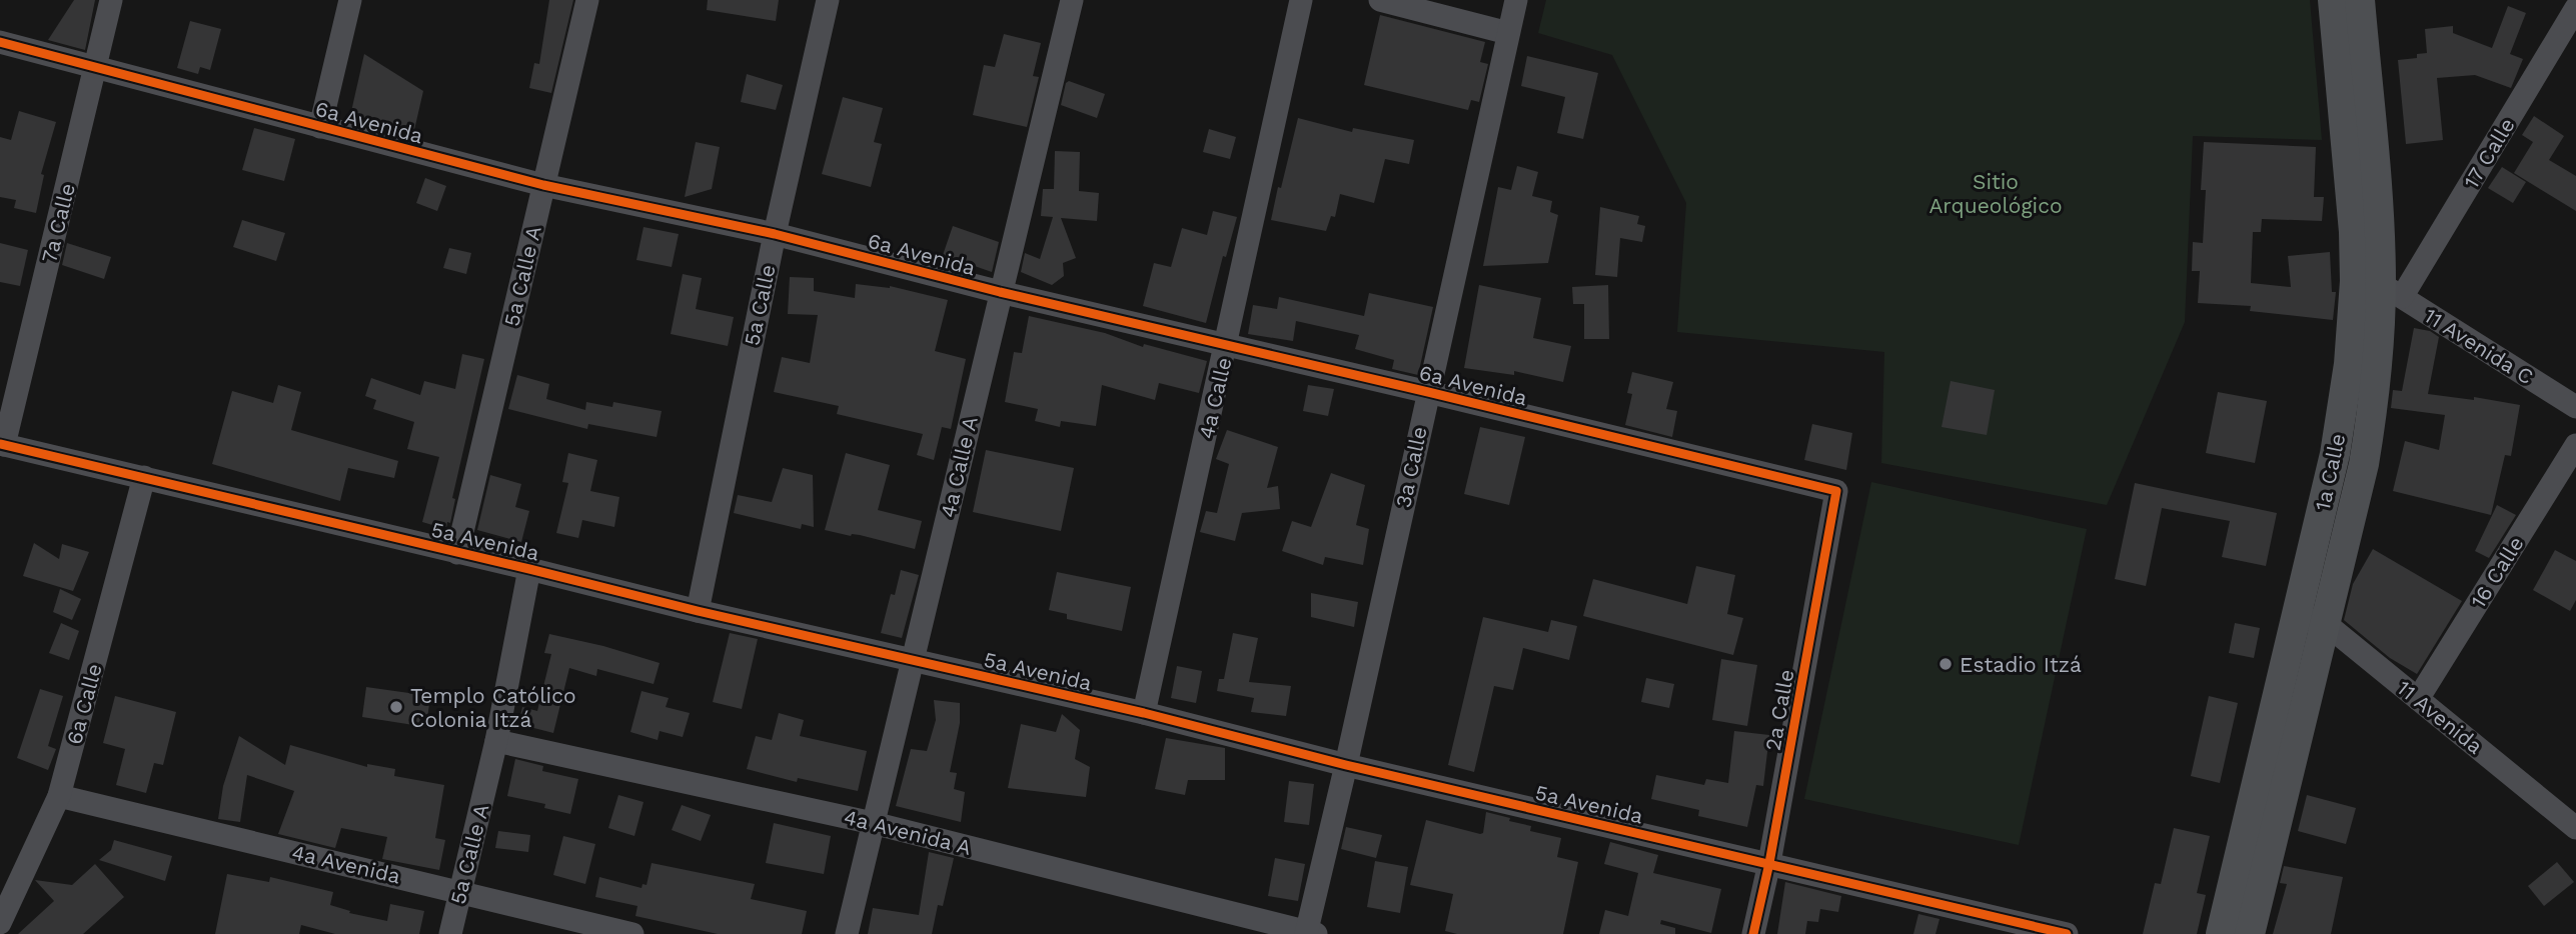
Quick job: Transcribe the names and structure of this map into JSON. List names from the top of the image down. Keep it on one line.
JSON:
{"streets":{"main road":["1a Calle"],"street":["6a Avenida","17 Calle","7a Calle","5a Calle A","5a Calle","11 Avenida C","4a Calle","4a Calle A","3a Calle","5a Avenida","16 Calle","6a Calle","2a Calle","11 Avenida","4a Avenida A","4a Avenida"]},"crossings":[["6a Avenida","7a Calle"],["6a Avenida","5a Calle A"],["6a Avenida","5a Calle"],["6a Avenida","4a Calle"],["6a Avenida","4a Calle A"],["6a Avenida","3a Calle"],["6a Avenida","2a Calle"],["17 Calle","11 Avenida C"],["17 Calle","1a Calle"],["7a Calle","5a Avenida"],["5a Calle A","5a Avenida"],["5a Calle A","4a Avenida A"],["5a Calle A","4a Avenida"],["5a Calle","5a Avenida"],["11 Avenida C","1a Calle"],["4a Calle","5a Avenida"],["4a Calle A","5a Avenida"],["4a Calle A","4a Avenida A"],["3a Calle","5a Avenida"],["3a Calle","4a Avenida A"],["1a Calle","11 Avenida"],["5a Avenida","6a Calle"],["5a Avenida","2a Calle"],["16 Calle","11 Avenida"],["6a Calle","4a Avenida"]],"parks":["Sitio Arqueológico"],"places":["Estadio Itzá","Templo Católico Colonia Itzá"]}
